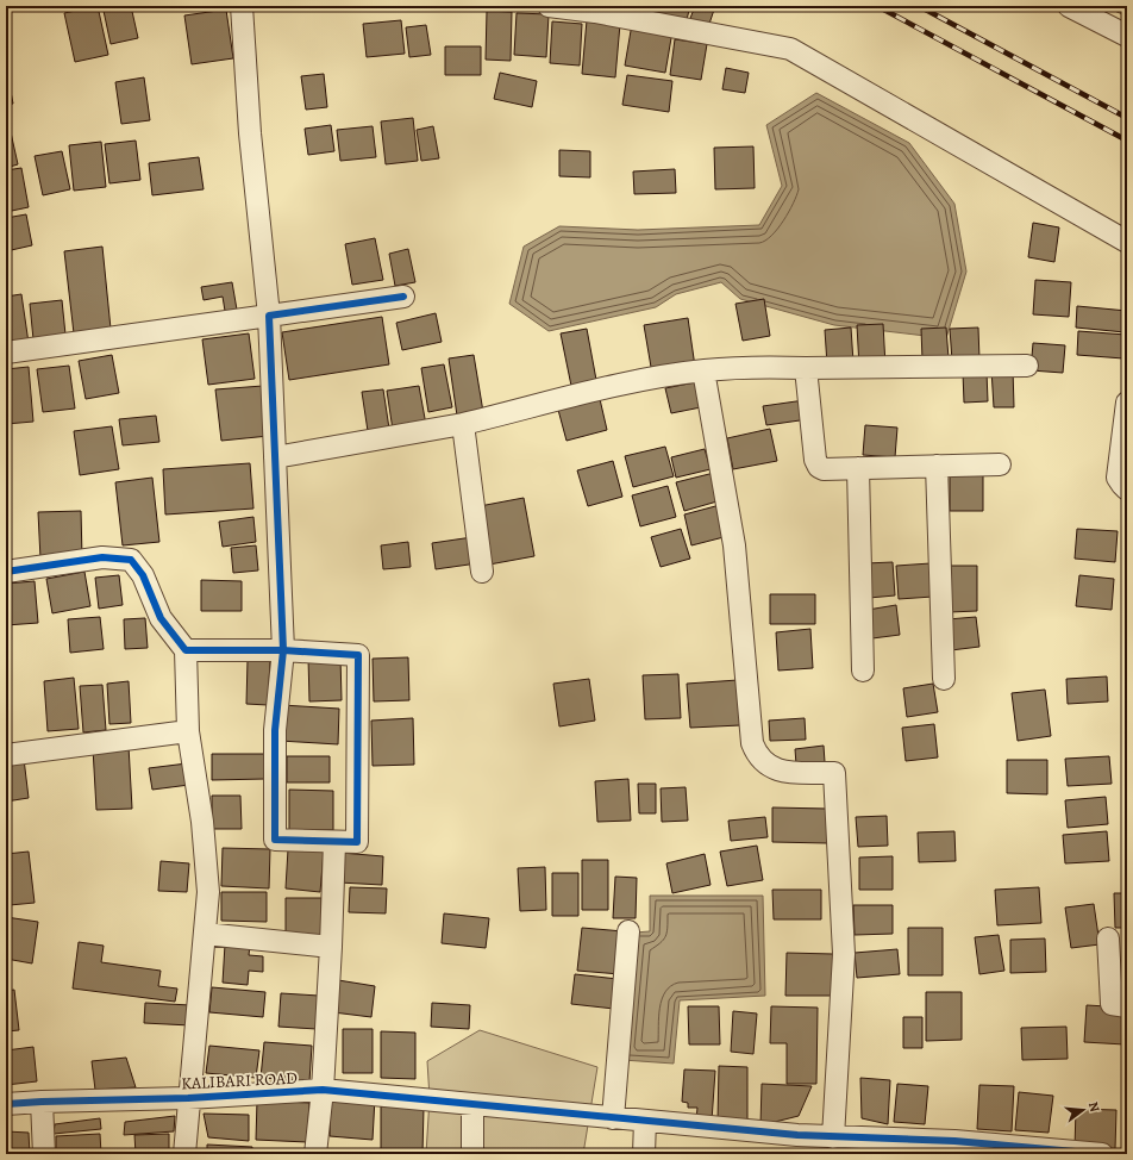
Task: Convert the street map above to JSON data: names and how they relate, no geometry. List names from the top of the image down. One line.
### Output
{"streets":{"street":["KALIBARI ROAD"]},"north":"right"}
